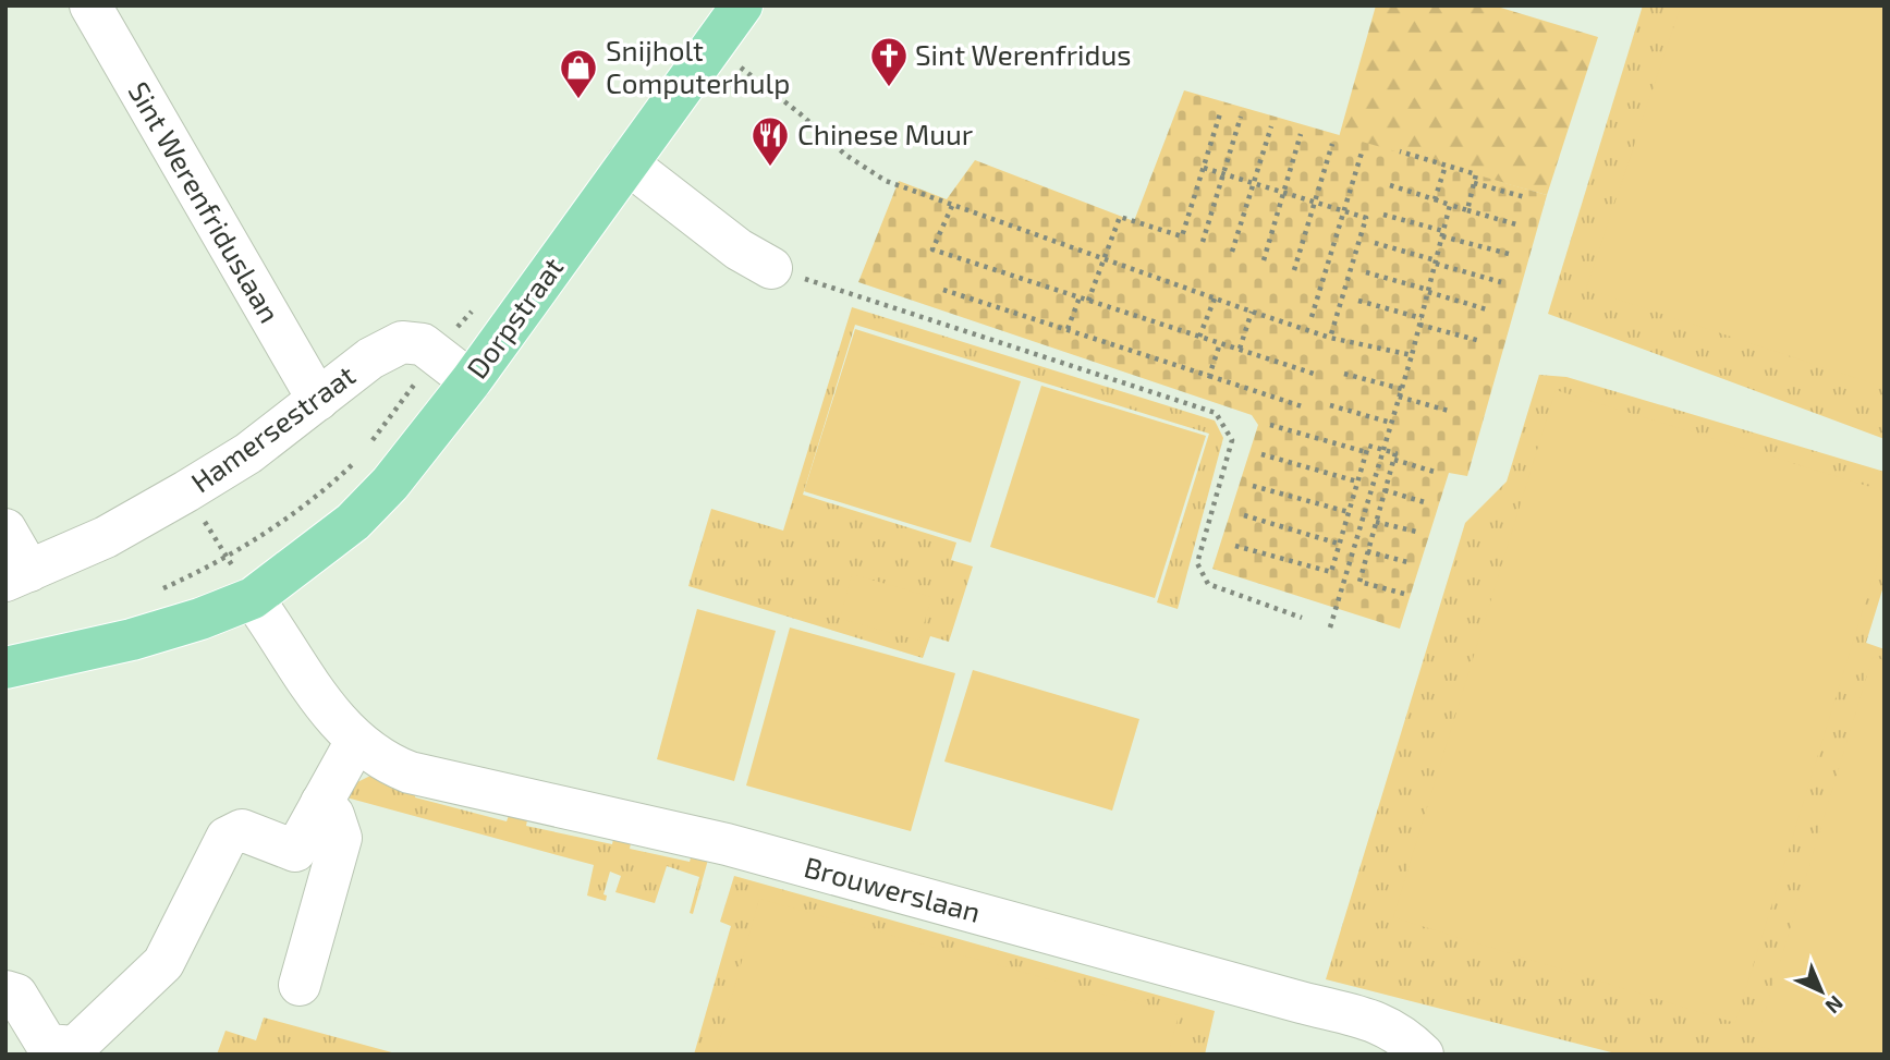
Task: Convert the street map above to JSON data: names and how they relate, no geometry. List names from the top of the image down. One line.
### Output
{"streets":{"main road":["Dorpstraat"],"street":["Sint Werenfriduslaan","Hamersestraat","Brouwerslaan"]},"crossings":[["Sint Werenfriduslaan","Hamersestraat"],["Dorpstraat","Hamersestraat"],["Dorpstraat","Brouwerslaan"]],"places":{"church":["Sint Werenfridus"],"shop":["Snijholt Computerhulp"],"restaurant":["Chinese Muur"]},"north":"bottom right"}
